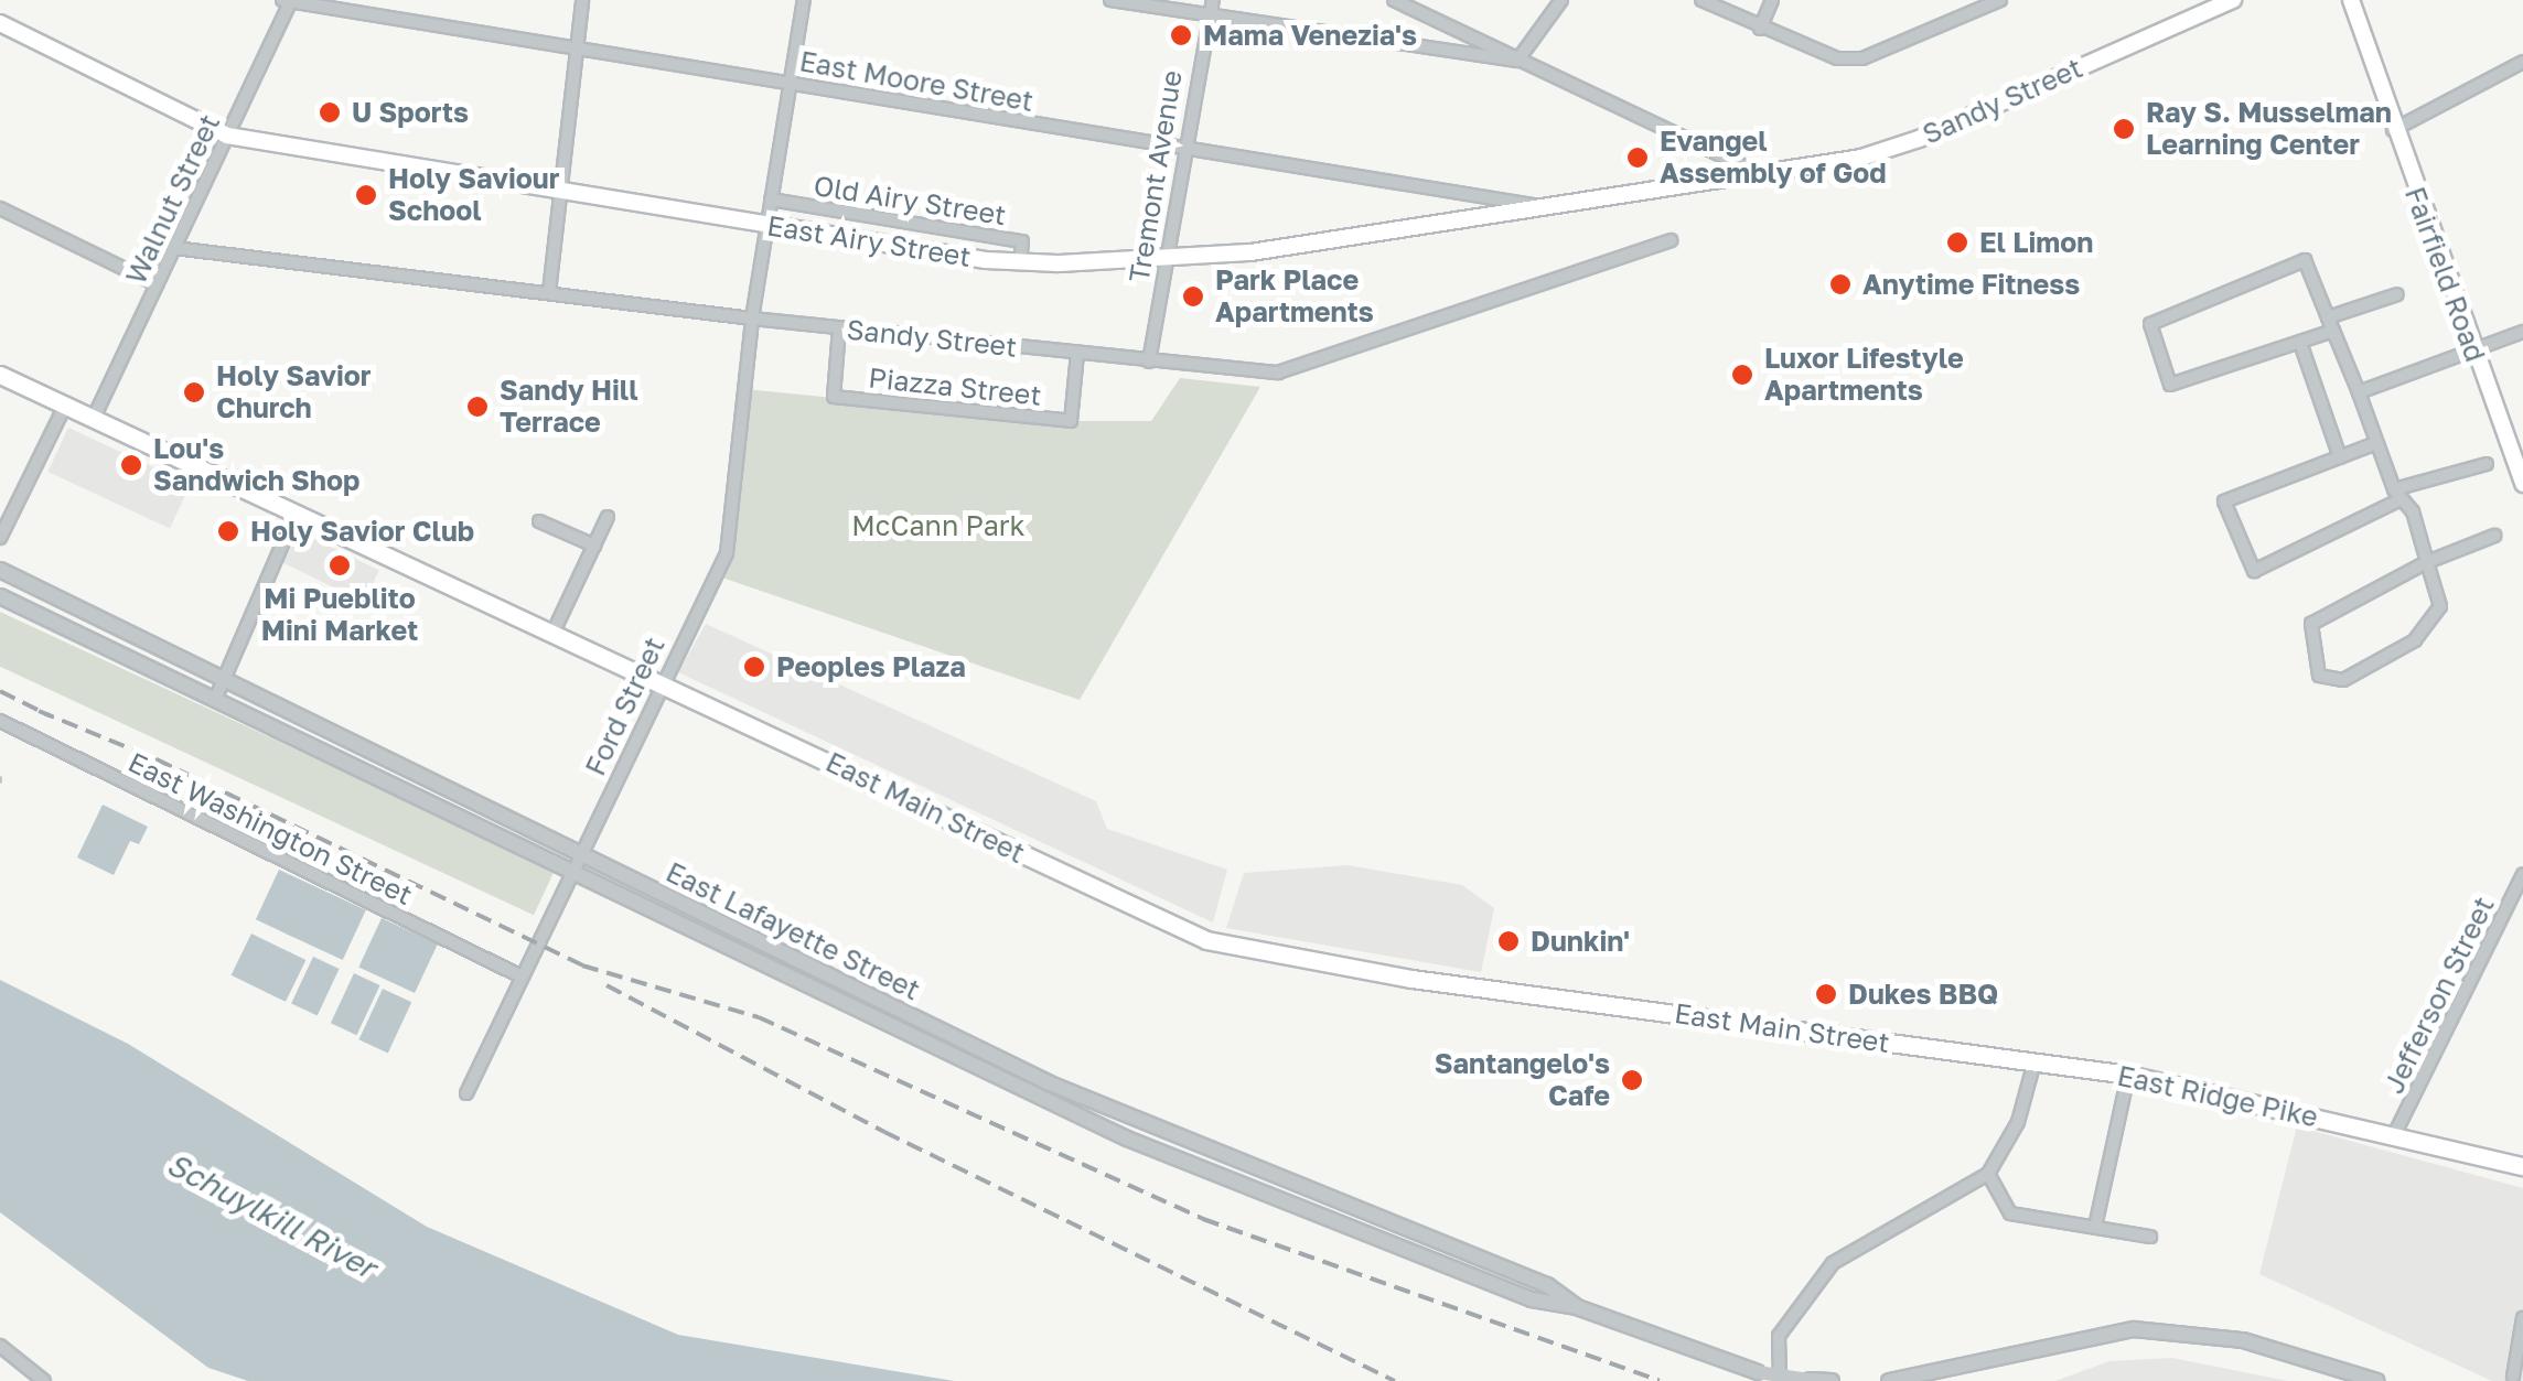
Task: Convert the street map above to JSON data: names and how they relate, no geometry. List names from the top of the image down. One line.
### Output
{"streets":{"main road":["Sandy Street","East Airy Street","Fairfield Road","East Main Street","East Ridge Pike"],"street":["East Moore Street","Tremont Avenue","Walnut Street","Old Airy Street","Piazza Street","Ford Street","East Washington Street","East Lafayette Street","Jefferson Street"]},"crossings":[["East Moore Street","Tremont Avenue"],["East Moore Street","Walnut Street"],["East Moore Street","East Airy Street"],["East Moore Street","Ford Street"],["Sandy Street","Tremont Avenue"],["Sandy Street","Walnut Street"],["Sandy Street","East Airy Street"],["Sandy Street","Piazza Street"],["Sandy Street","Ford Street"],["Tremont Avenue","East Airy Street"],["Walnut Street","East Airy Street"],["Walnut Street","East Main Street"],["Old Airy Street","East Airy Street"],["Old Airy Street","Ford Street"],["East Airy Street","Ford Street"],["Ford Street","East Main Street"],["Ford Street","East Washington Street"],["Ford Street","East Lafayette Street"],["East Main Street","East Ridge Pike"],["Jefferson Street","East Ridge Pike"]],"water":["Schuylkill River"],"parks":["McCann Park"],"places":["Mama Venezia's","U Sports","Ray S. Musselman Learning Center","Evangel Assembly of God","Holy Saviour School","El Limon","Anytime Fitness","Park Place Apartments","Luxor Lifestyle Apartments","Holy Savior Church","Sandy Hill Terrace","Lou's Sandwich Shop","Holy Savior Club","Mi Pueblito Mini Market","Peoples Plaza","Dunkin'","Dukes BBQ","Santangelo's Cafe"]}
